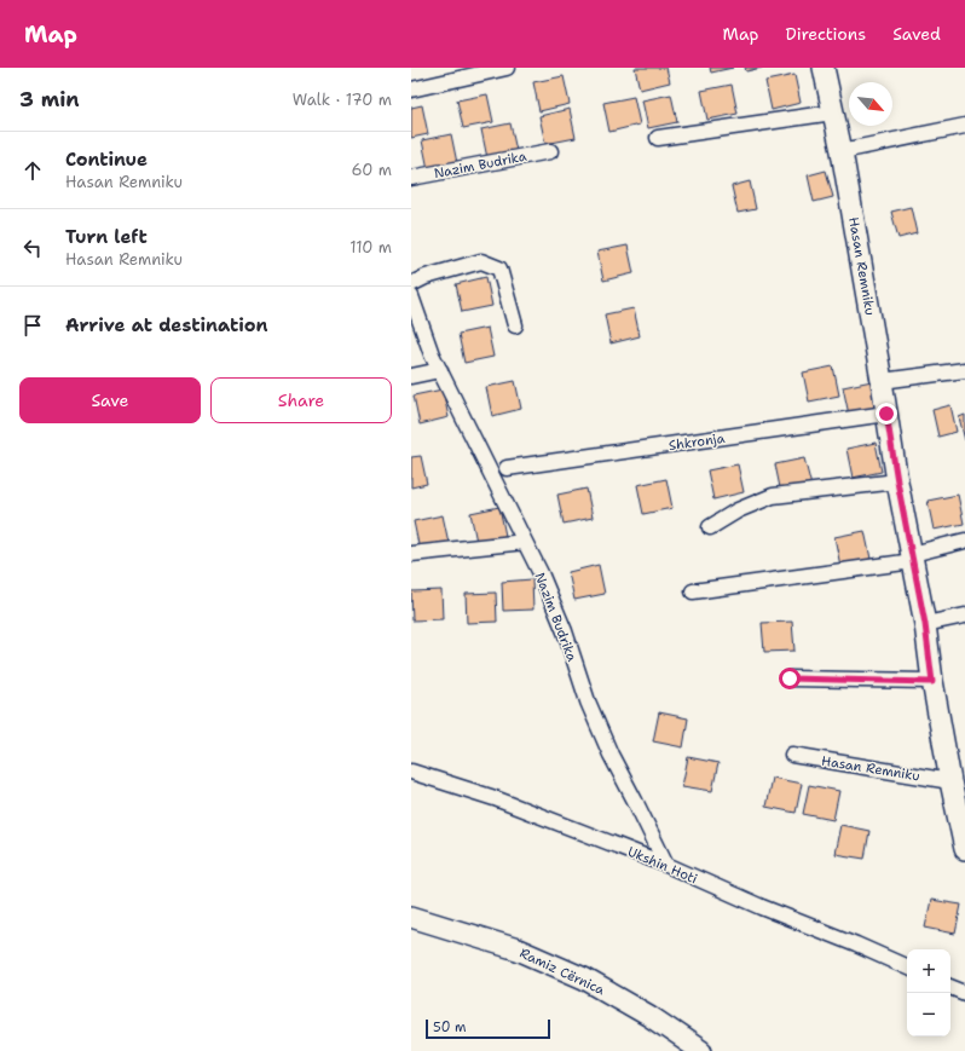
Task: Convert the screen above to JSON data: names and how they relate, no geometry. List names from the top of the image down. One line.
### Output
{"streets":{"street":["Nazim Budrika","Hasan Remniku","Shkronja","Ukshin Hoti","Ramiz Cërnica"]},"crossings":[["Nazim Budrika","Ukshin Hoti"],["Hasan Remniku","Shkronja"]],"scale_bar":"50 m","north":"bottom right","page":{"header":"Map","nav":["Map","Directions","Saved"],"heading":["3 min","Walk · 170 m"],"list":[["Continue","Hasan Remniku","60 m"],["Turn left","Hasan Remniku","110 m"],"Arrive at destination"],"buttons":["Save","Share"],"map_buttons":["+","−"],"scale":"50 m"}}
